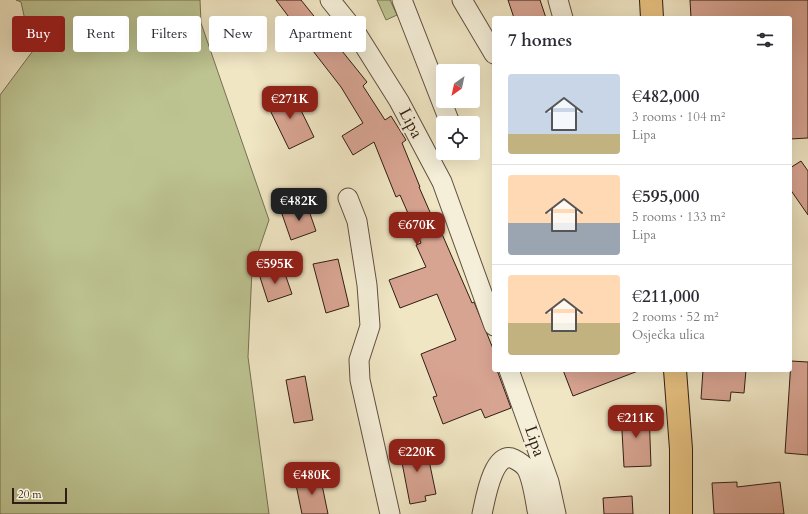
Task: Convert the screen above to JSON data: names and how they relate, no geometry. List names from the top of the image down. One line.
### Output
{"streets":{"street":["Lipa"]},"scale_bar":"20 m","north":"bottom left","page":{"chip":["Buy","Rent","Filters","New","Apartment"],"heading":"7 homes","list":[{"name":"€482,000","note":"3 rooms · 104 m² · Lipa"},{"name":"€595,000","note":"5 rooms · 133 m² · Lipa"},{"name":"€211,000","note":"2 rooms · 52 m² · Osječka ulica"}],"price":["€271K","€482K","€670K","€595K","€211K","€220K","€480K"],"scale":"20 m"}}
